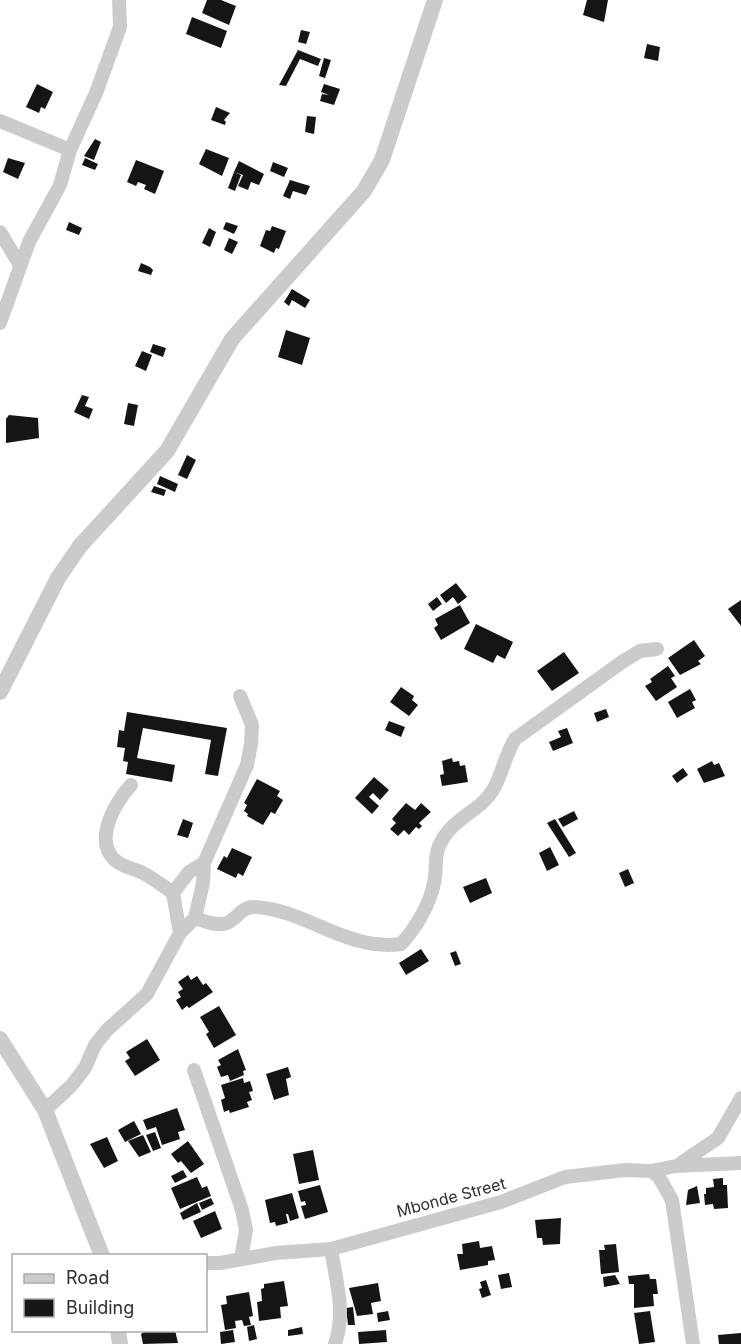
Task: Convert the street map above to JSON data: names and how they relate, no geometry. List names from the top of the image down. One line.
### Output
{"streets":{"street":["Mbonde Street"]},"legend":["Road","Building"]}
